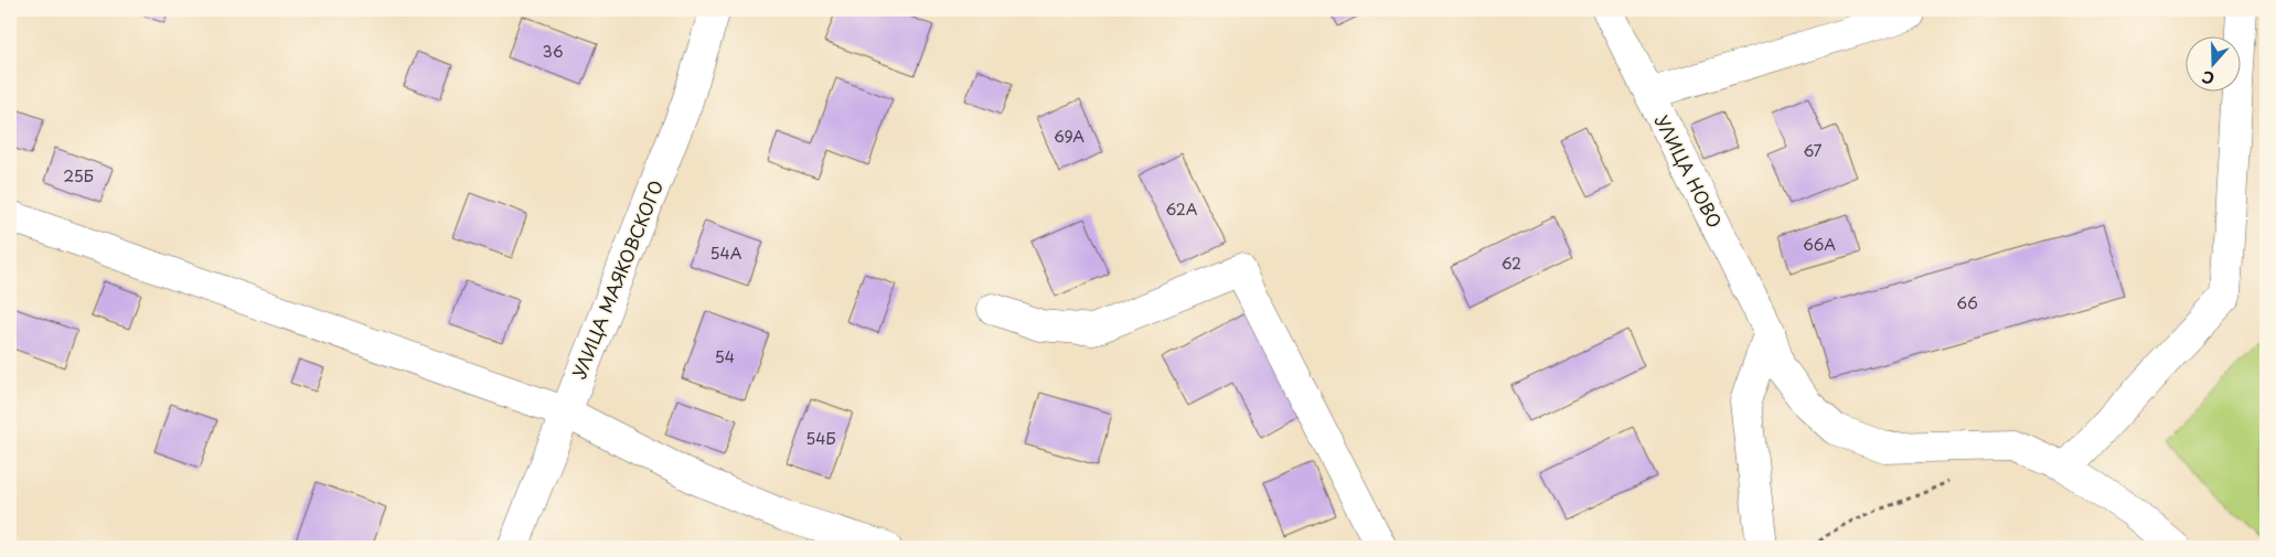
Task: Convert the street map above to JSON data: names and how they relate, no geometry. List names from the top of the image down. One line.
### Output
{"streets":{"street":["УЛИЦА НОВО","УЛИЦА МАЯКОВСКОГО"]},"house_numbers":["36","69А","67","25Б","62А","66А","54А","62","66","54","54Б"],"north":"bottom"}
